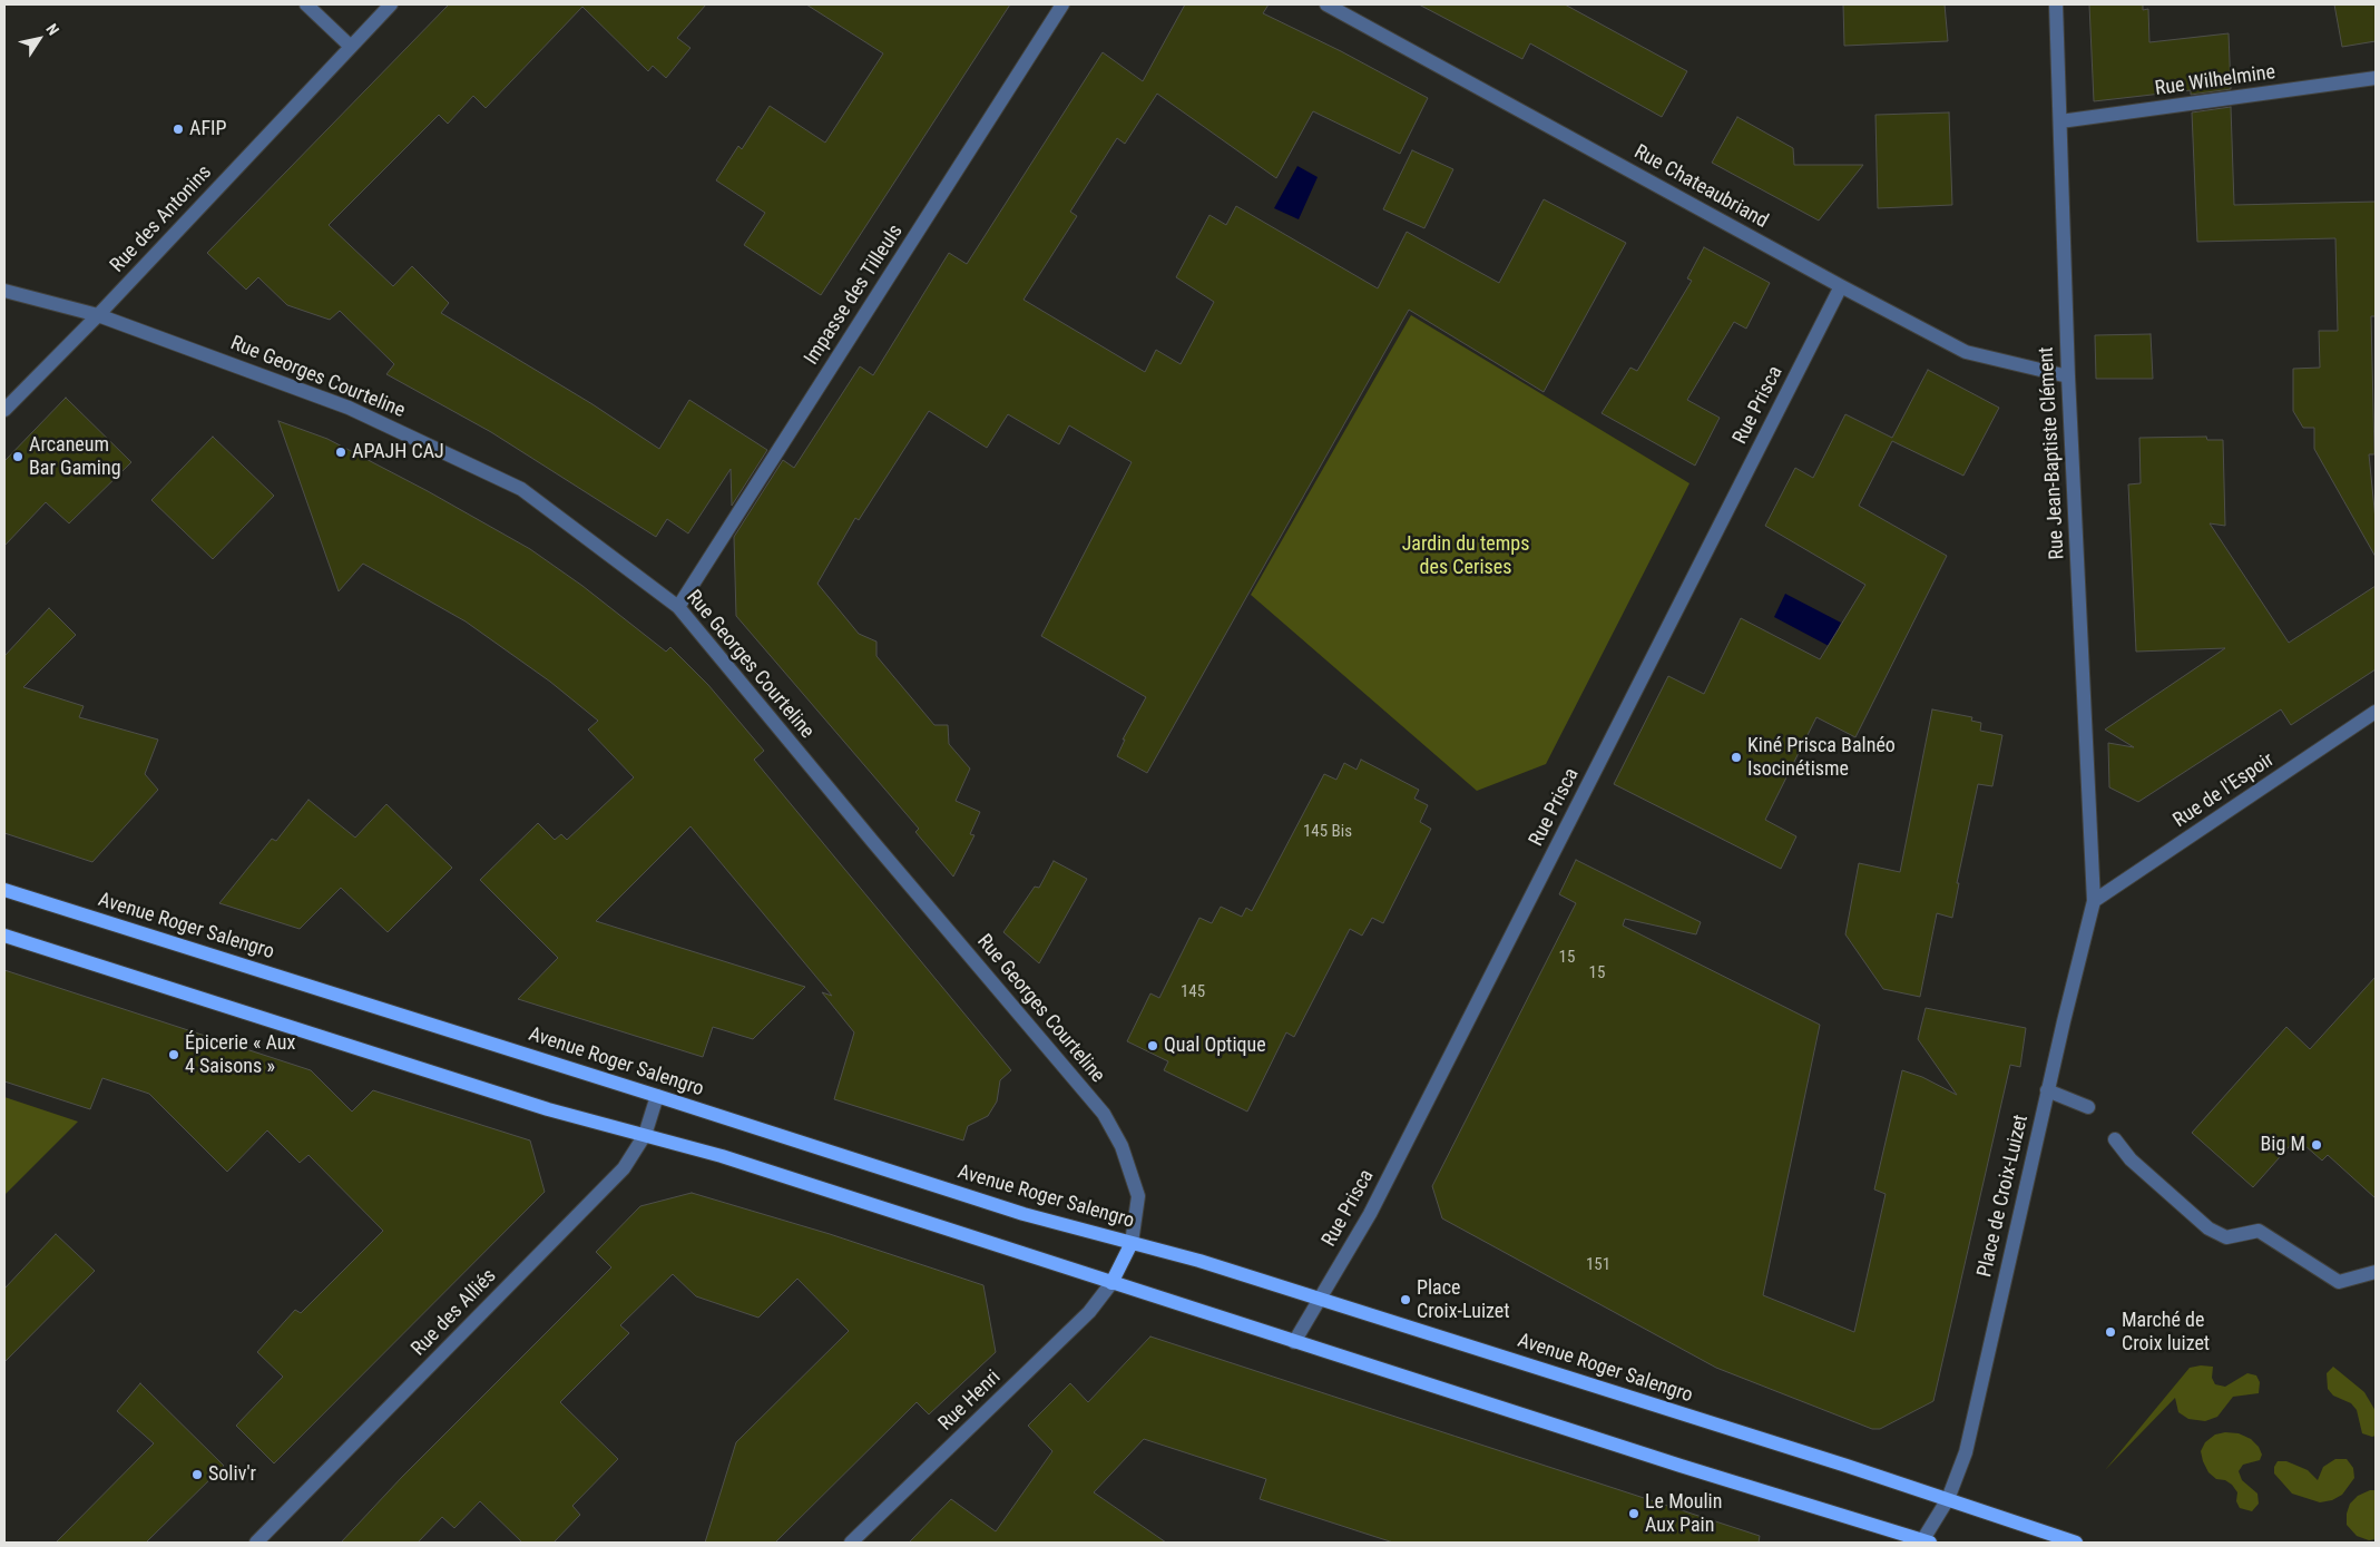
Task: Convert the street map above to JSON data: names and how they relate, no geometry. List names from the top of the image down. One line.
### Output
{"streets":{"main road":["Avenue Roger Salengro"],"street":["Rue Wilhelmine","Rue Chateaubriand","Rue des Antonins","Impasse des Tilleuls","Rue Georges Courteline","Rue Prisca","Rue Jean-Baptiste Clément","Rue de l'Espoir","Place de Croix-Luizet","Rue des Alliés","Rue Henri"]},"crossings":[["Rue Wilhelmine","Rue Jean-Baptiste Clément"],["Rue Chateaubriand","Rue Prisca"],["Rue Chateaubriand","Rue Jean-Baptiste Clément"],["Rue des Antonins","Rue Georges Courteline"],["Impasse des Tilleuls","Rue Georges Courteline"],["Rue Georges Courteline","Avenue Roger Salengro"],["Rue Prisca","Avenue Roger Salengro"],["Rue Jean-Baptiste Clément","Rue de l'Espoir"],["Rue Jean-Baptiste Clément","Place de Croix-Luizet"],["Rue de l'Espoir","Place de Croix-Luizet"],["Avenue Roger Salengro","Place de Croix-Luizet"],["Avenue Roger Salengro","Rue des Alliés"]],"parks":["Jardin du temps des Cerises"],"places":["AFIP","APAJH CAJ","Arcaneum Bar Gaming","Kiné Prisca Balnéo Isocinétisme","Qual Optique","Épicerie « Aux 4 Saisons »","Big M","Place Croix-Luizet","Marché de Croix luizet","Soliv'r","Le Moulin Aux Pain"],"house_numbers":["145 Bis","15","15","145","151"],"north":"top right"}
